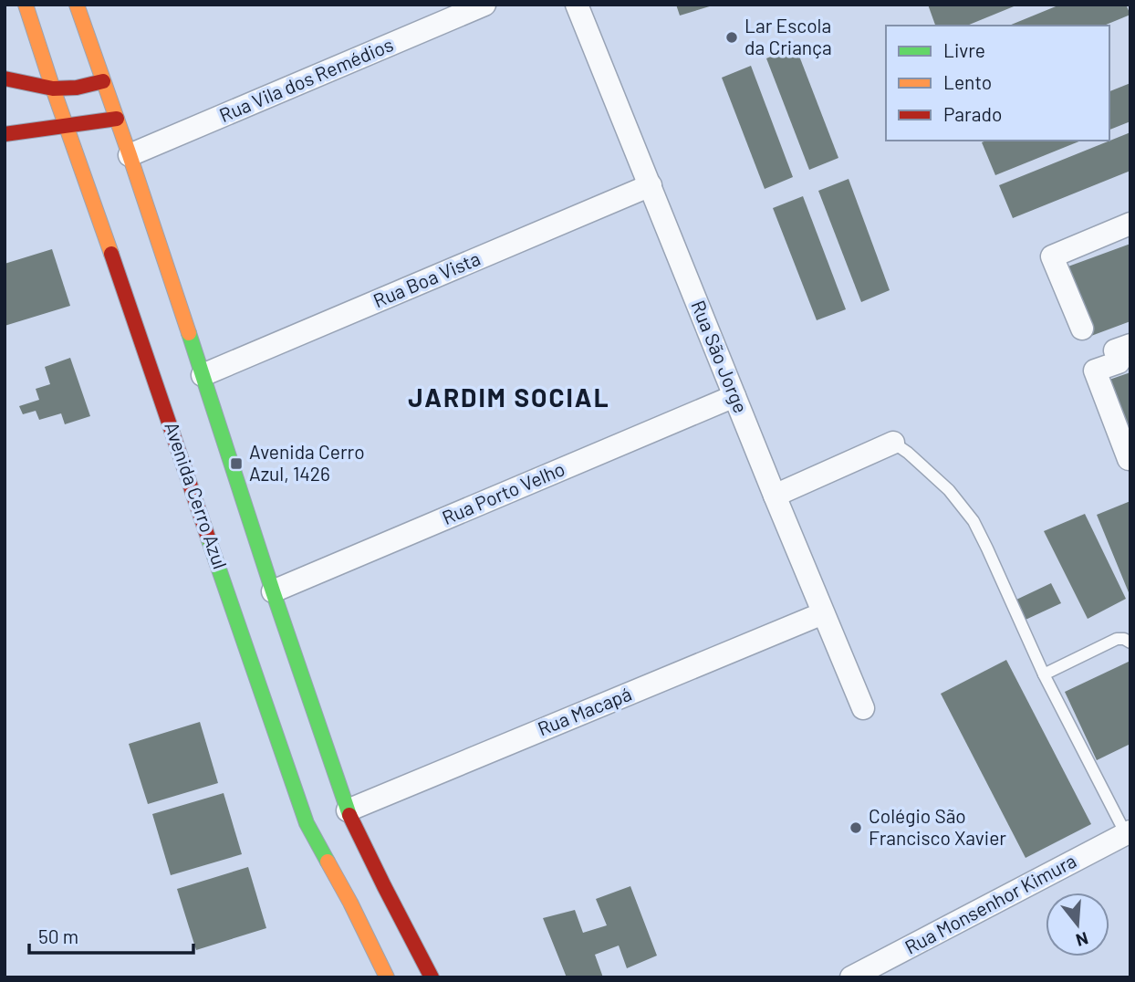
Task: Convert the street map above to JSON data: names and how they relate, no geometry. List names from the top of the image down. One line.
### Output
{"streets":{"main road":["Avenida Cerro Azul"],"street":["Rua Vila dos Remédios","Rua Boa Vista","Rua São Jorge","Rua Porto Velho","Rua Macapá","Rua Monsenhor Kimura"]},"crossings":[["Rua Vila dos Remédios","Avenida Cerro Azul"],["Rua Boa Vista","Rua São Jorge"],["Rua Boa Vista","Avenida Cerro Azul"],["Rua São Jorge","Rua Porto Velho"],["Rua São Jorge","Rua Macapá"],["Rua Porto Velho","Avenida Cerro Azul"],["Avenida Cerro Azul","Rua Macapá"]],"districts":["JARDIM SOCIAL"],"places":{"other":["Lar Escola da Criança","Colégio São Francisco Xavier"],"transit":["Avenida Cerro Azul, 1426"]},"legend":["Livre","Lento","Parado"],"scale_bar":"50 m","north":"bottom"}
